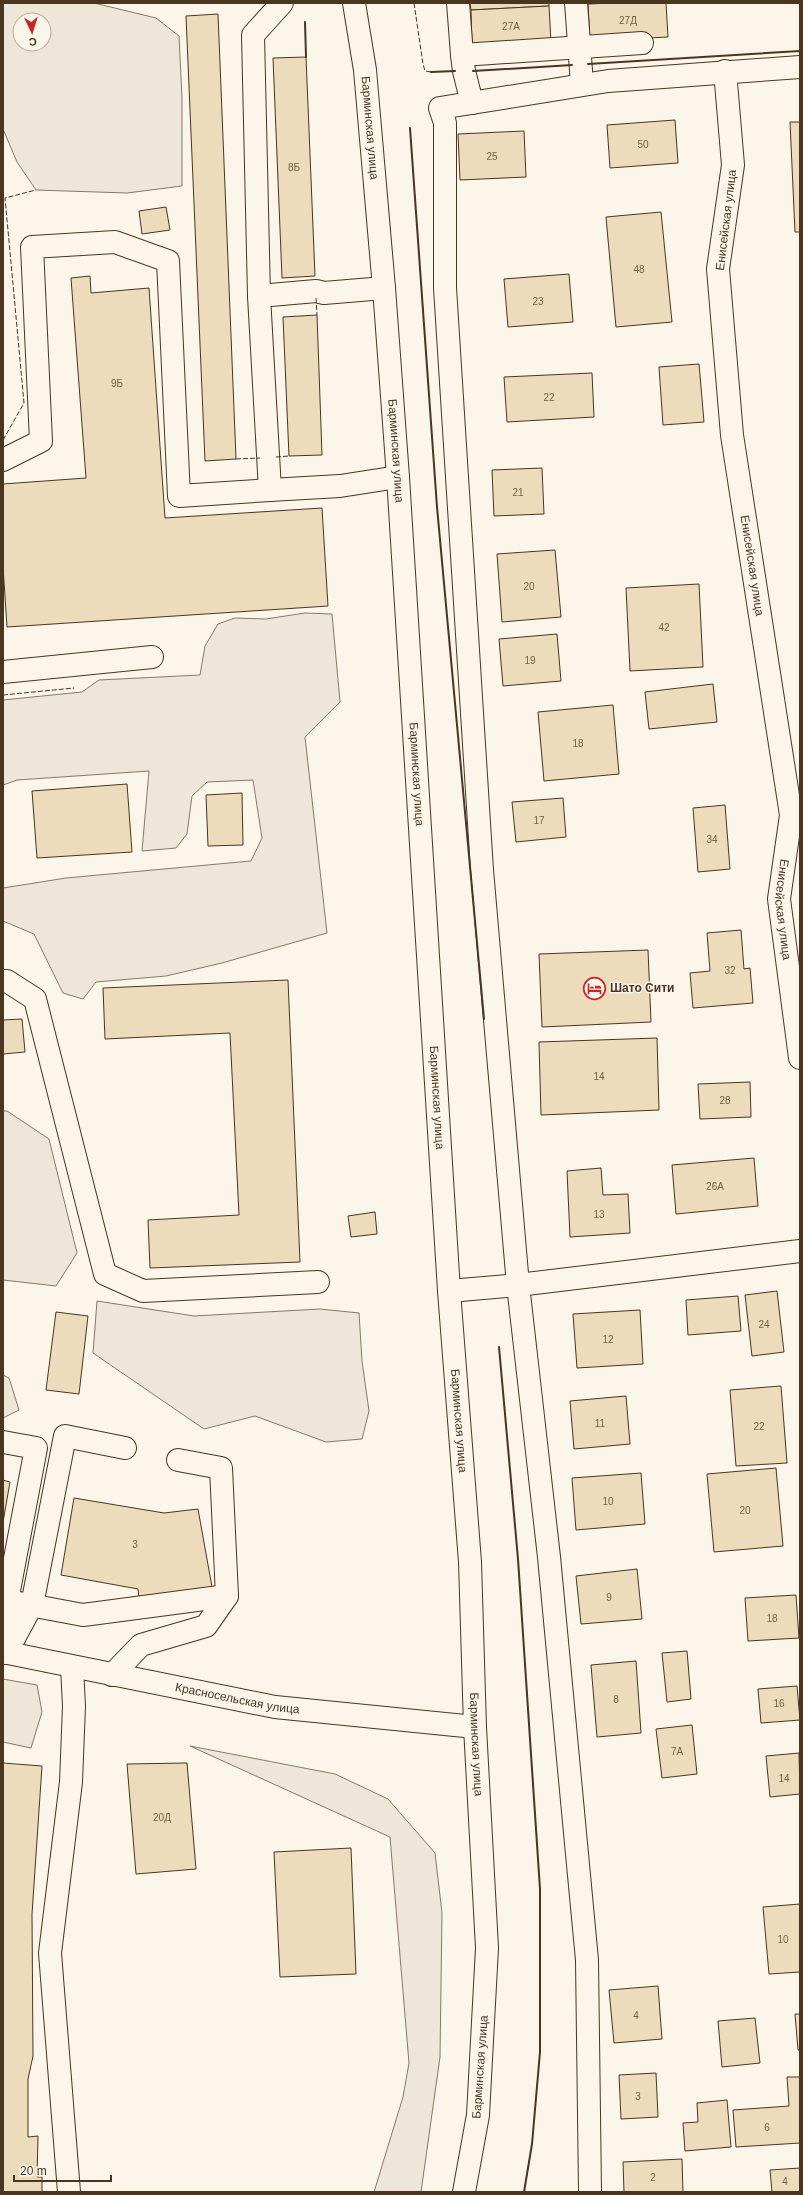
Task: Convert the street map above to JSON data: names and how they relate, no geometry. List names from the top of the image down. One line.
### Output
{"streets":{"main road":["Барминская улица","Енисейская улица","Красносельская улица"]},"crossings":[["Барминская улица","Красносельская улица"]],"places":{"hotel":["Шато Сити"]},"house_numbers":["27Д","27А","50","25","8Б","48","23","9Б","22","21","20","42","19","18","17","34","32","14","28","26А","13","24","12","11","22","10","20","3","9","18","8","16","7А","14","20Д","10","4","3","6","2","4"],"scale_bar":"20 m","north":"bottom"}
